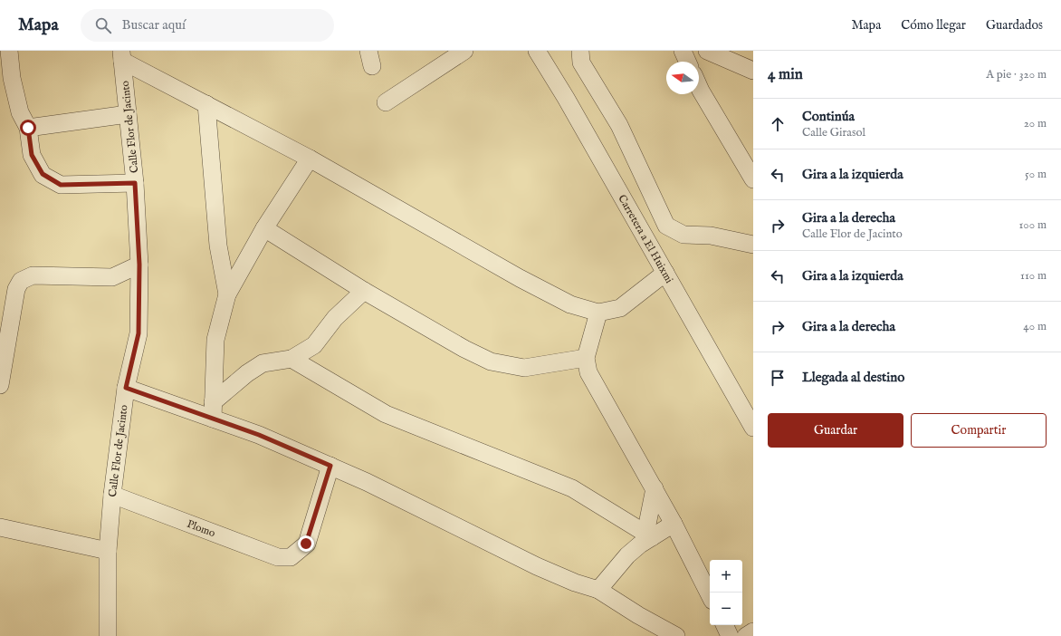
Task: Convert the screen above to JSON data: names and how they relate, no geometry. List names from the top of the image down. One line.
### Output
{"streets":{"street":["Calle Flor de Jacinto","Carretera a El Huixmi","Plomo"]},"crossings":[["Calle Flor de Jacinto","Plomo"]],"north":"left","page":{"header":"Mapa","search":"Buscar aquí","nav":["Mapa","Cómo llegar","Guardados"],"heading":["4 min","A pie · 320 m"],"list":[["Continúa","Calle Girasol","20 m"],["Gira a la izquierda","50 m"],["Gira a la derecha","Calle Flor de Jacinto","100 m"],["Gira a la izquierda","110 m"],["Gira a la derecha","40 m"],"Llegada al destino"],"buttons":["Guardar","Compartir"],"map_buttons":["+","−"]}}
